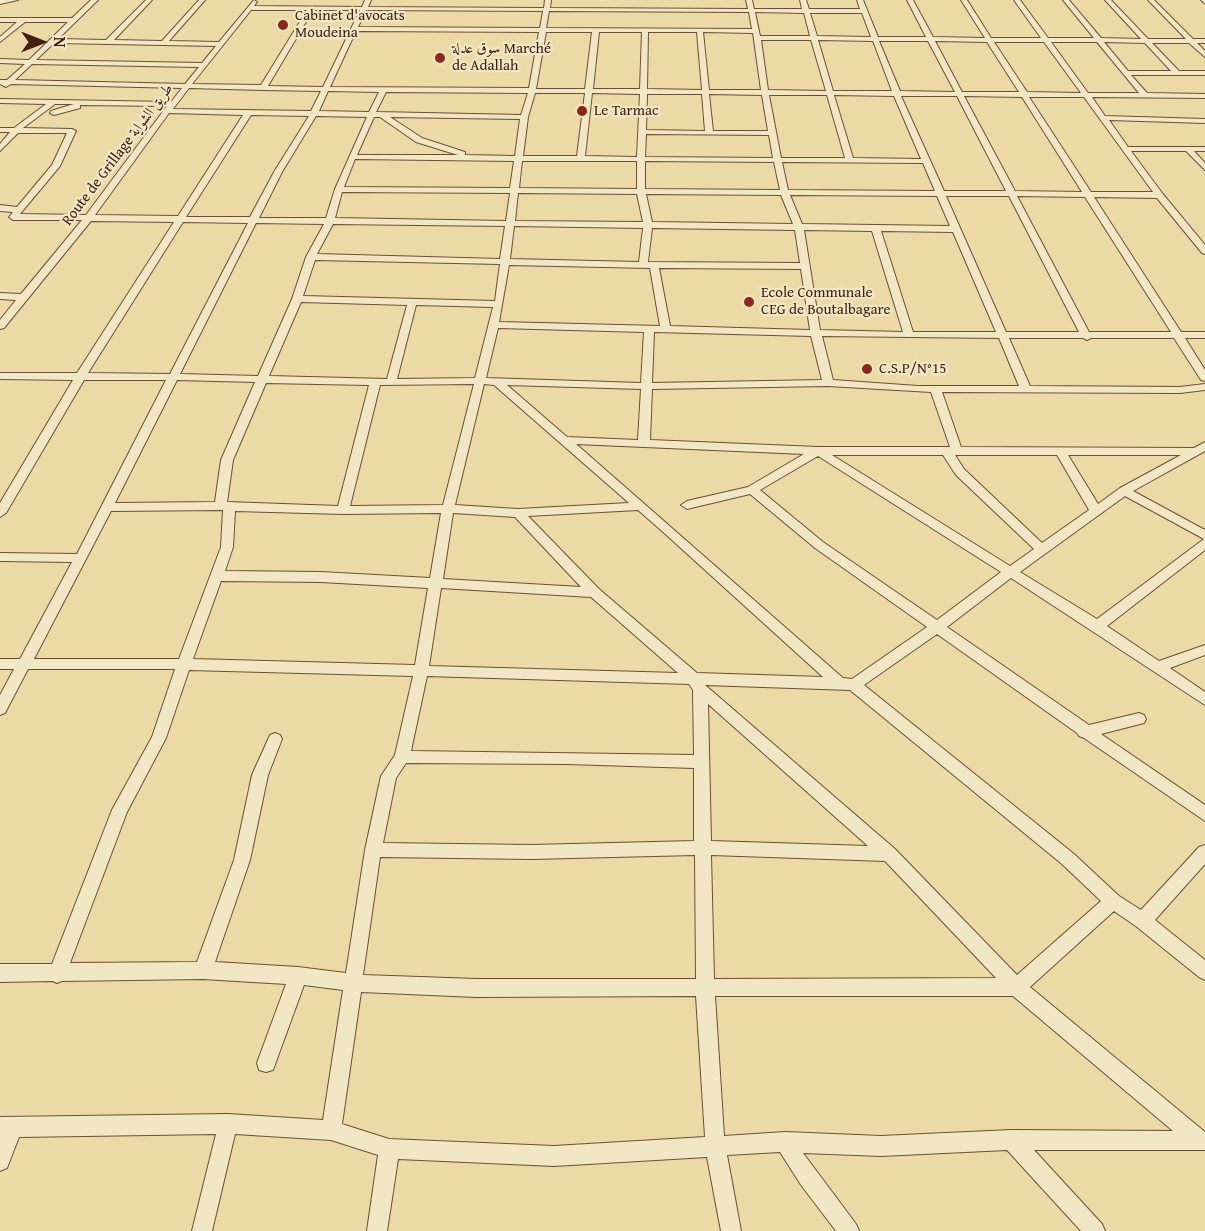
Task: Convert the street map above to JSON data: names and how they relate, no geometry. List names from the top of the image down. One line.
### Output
{"streets":{"street":["Route de Grillage طريق الشواية"]},"places":["Cabinet d'avocats Moudeina","سوق عدلة Marché de Adallah","Le Tarmac","Ecole Communale CEG de Boutalbagare","C.S.P/N°15"],"north":"right"}
